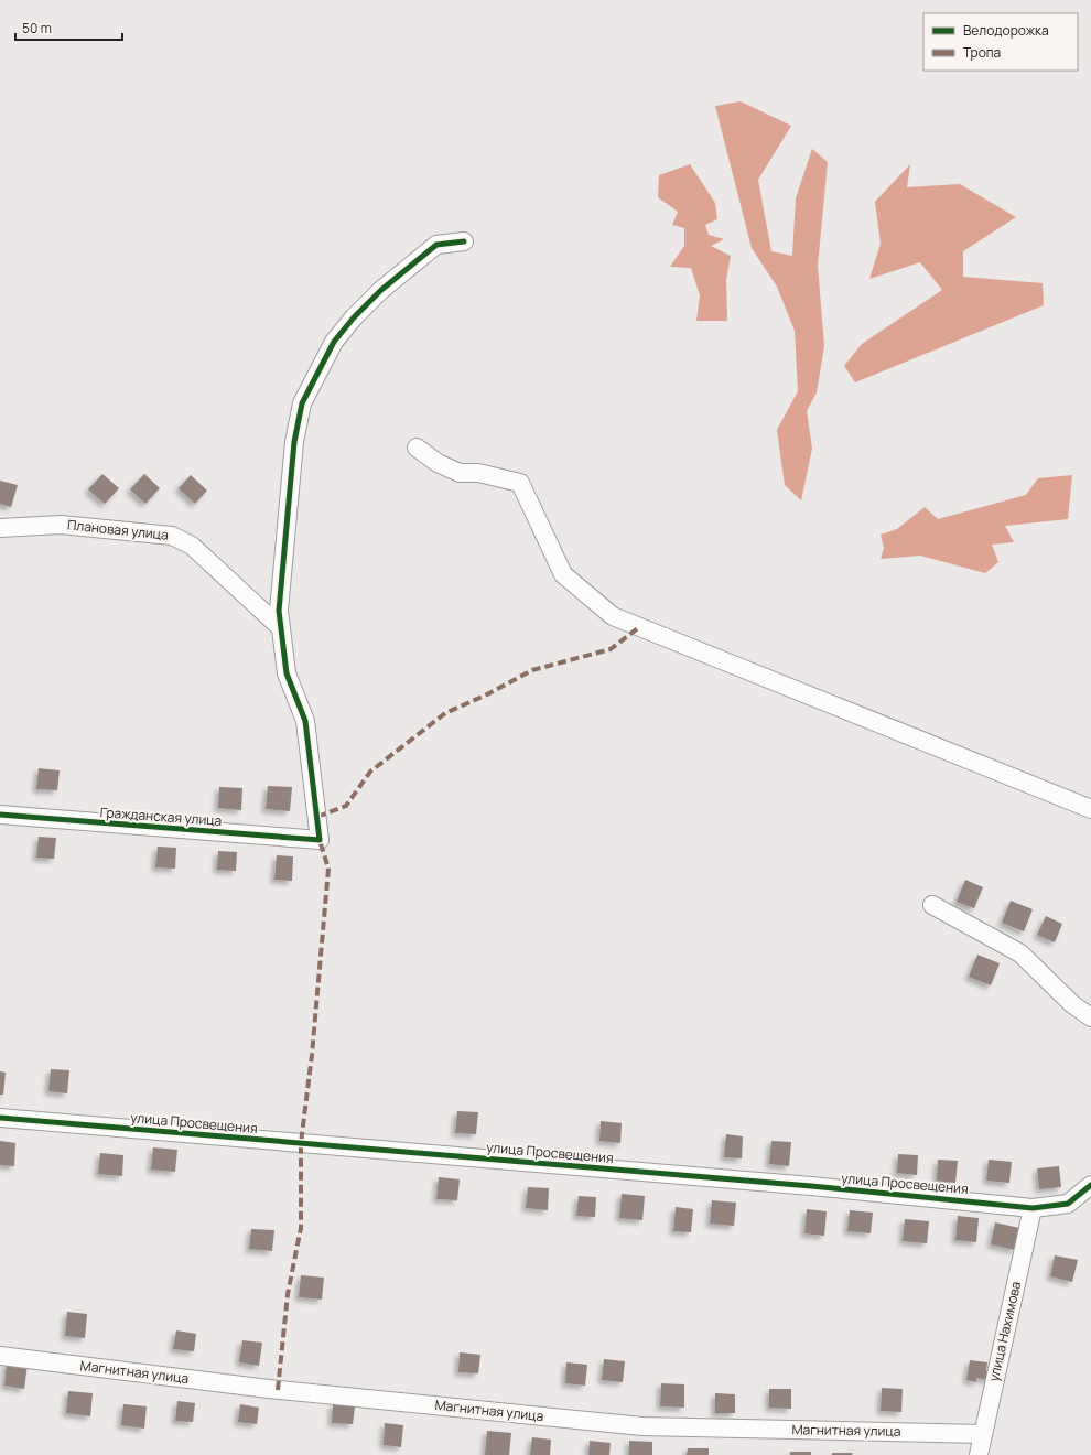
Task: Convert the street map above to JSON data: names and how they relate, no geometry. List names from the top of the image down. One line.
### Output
{"streets":{"street":["Плановая улица","Гражданская улица","улица Просвещения","улица Нахимова","Магнитная улица"]},"crossings":[["Плановая улица","Гражданская улица"],["улица Просвещения","улица Нахимова"],["улица Нахимова","Магнитная улица"]],"legend":["Велодорожка","Тропа"],"scale_bar":"50 m"}
